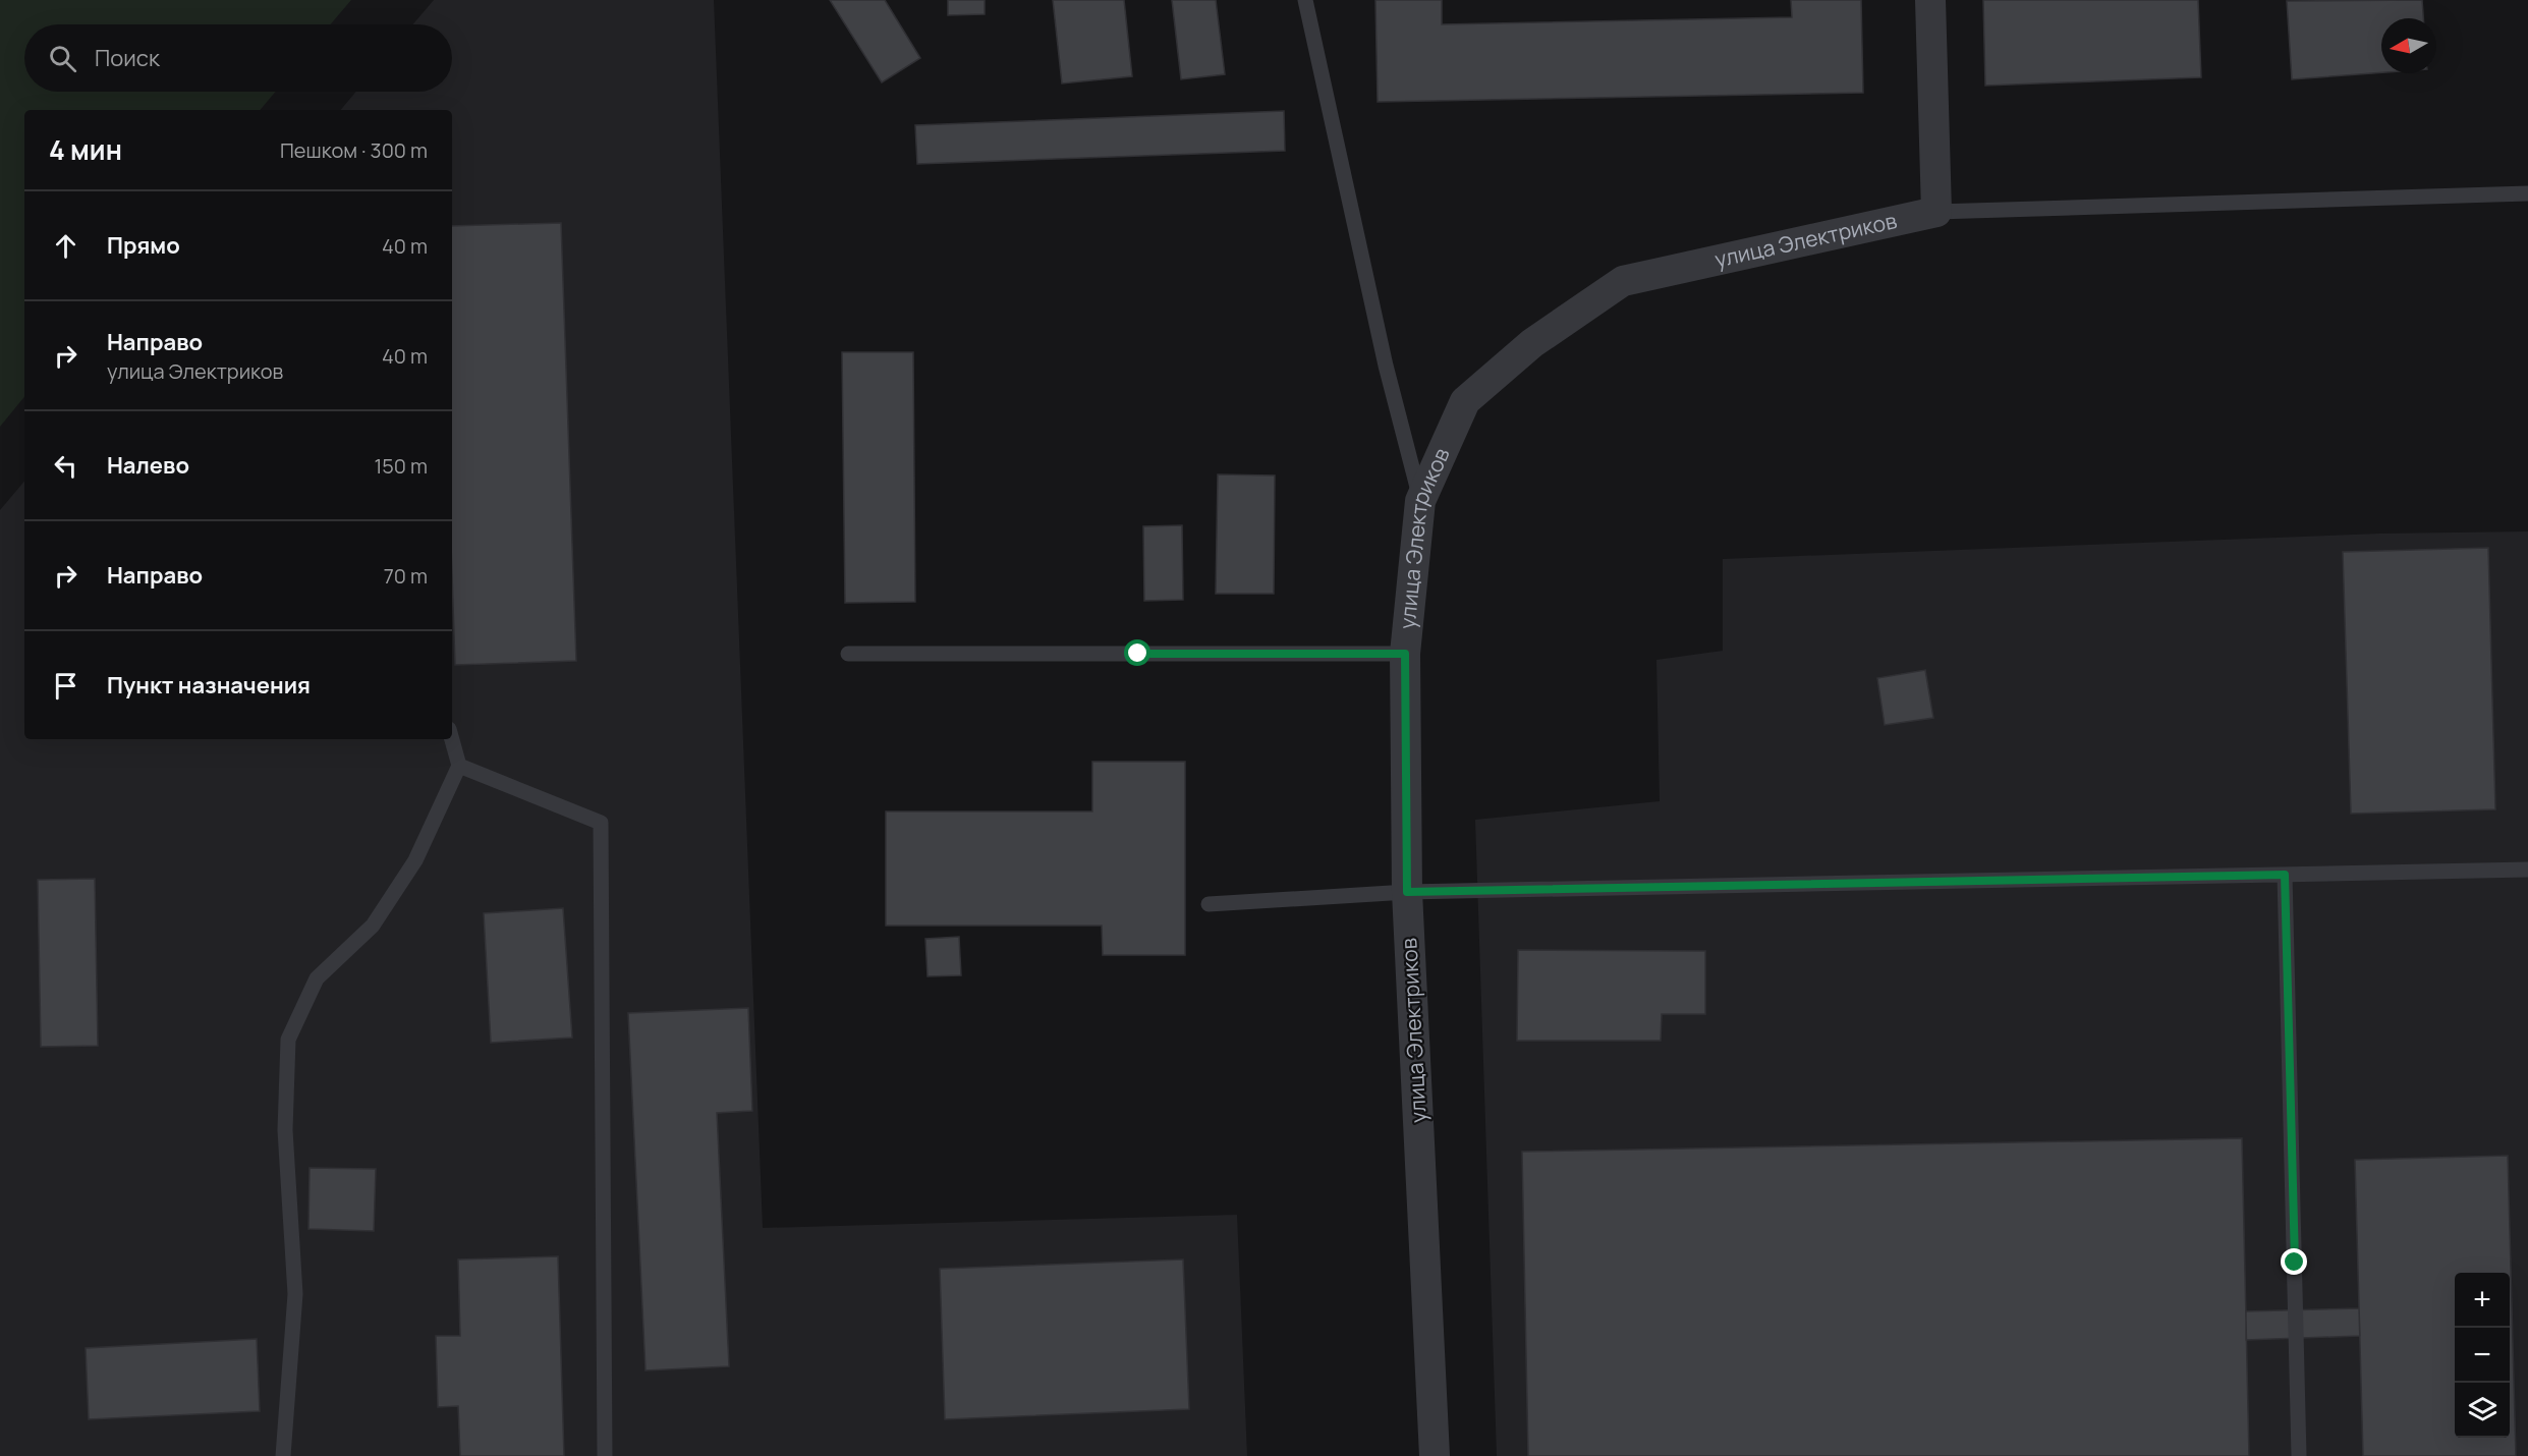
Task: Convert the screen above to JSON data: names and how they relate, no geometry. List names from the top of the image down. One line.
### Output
{"streets":{"street":["улица Электриков"]},"north":"left","page":{"search":"Поиск","heading":["4 мин","Пешком · 300 m"],"list":[["Прямо","40 m"],["Направо","улица Электриков","40 m"],["Налево","150 m"],["Направо","70 m"],"Пункт назначения"],"map_buttons":["+","−"]}}
